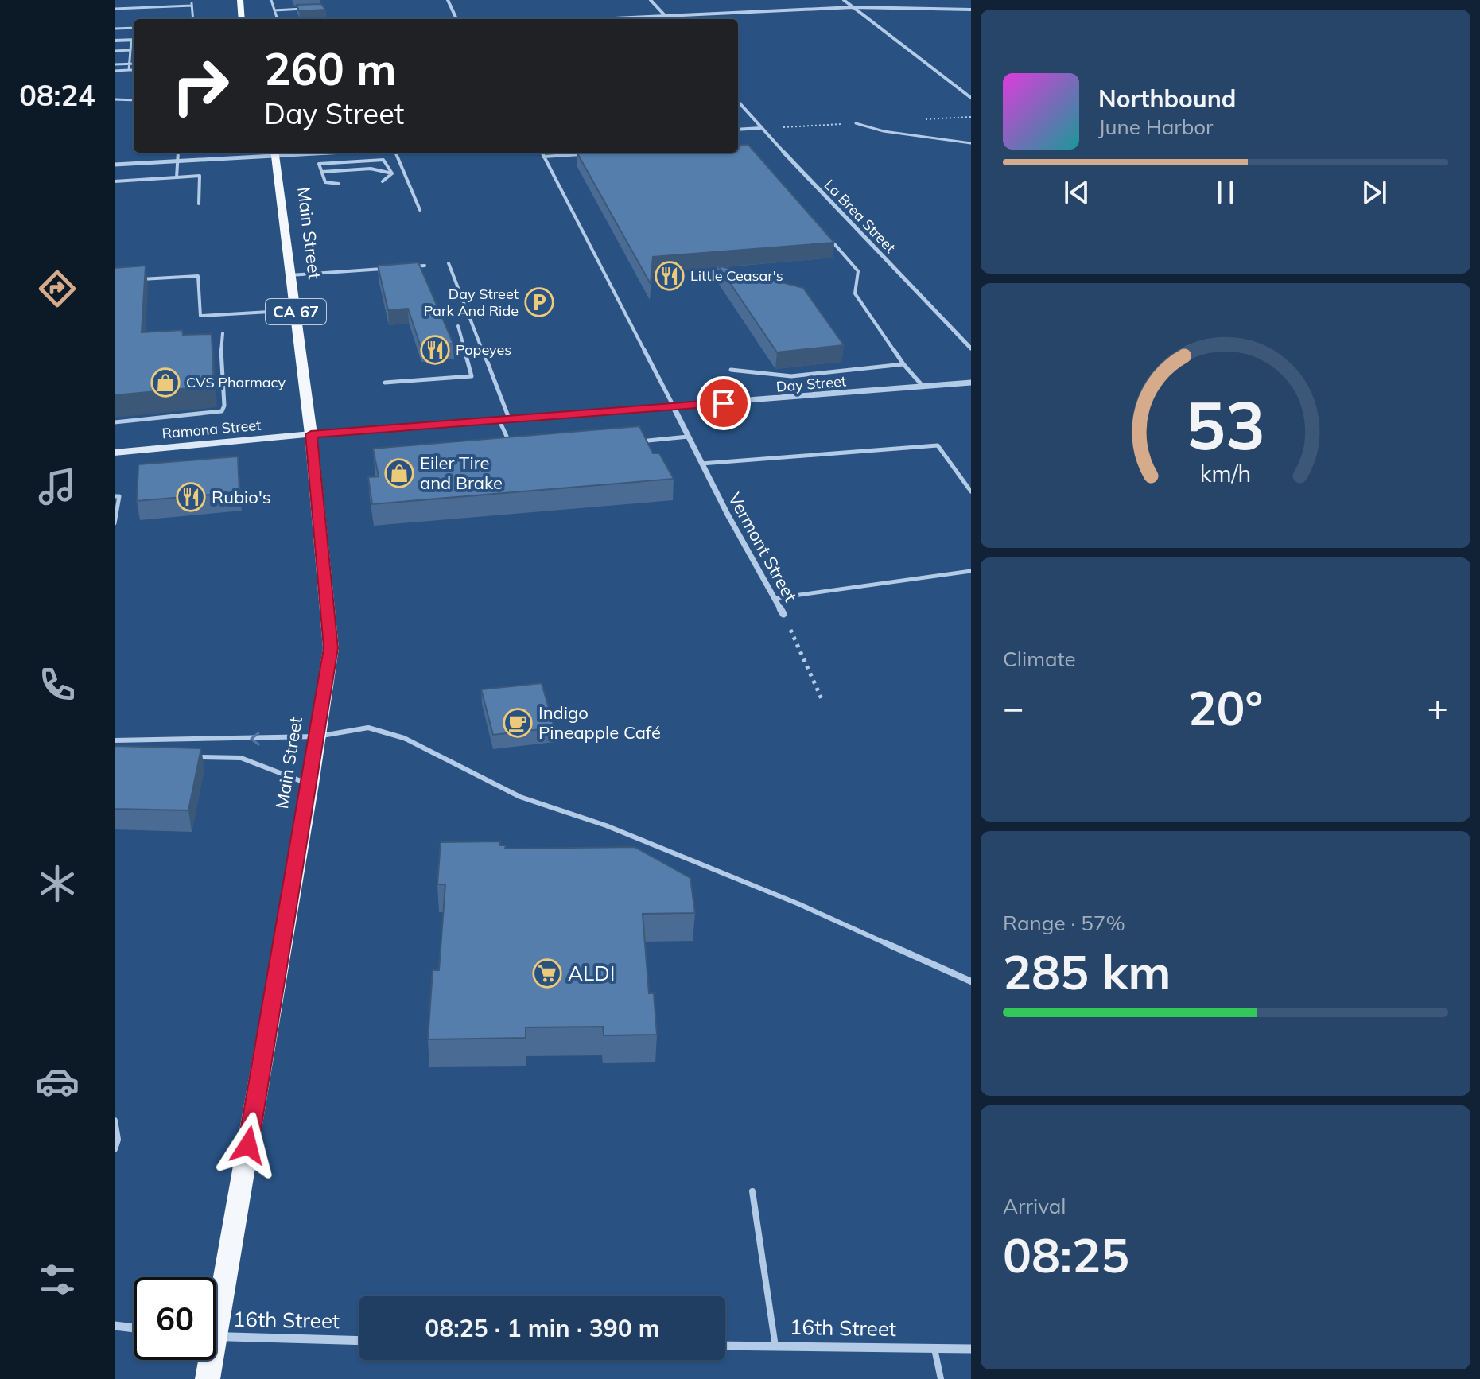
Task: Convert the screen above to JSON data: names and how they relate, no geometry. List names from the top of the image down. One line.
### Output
{"streets":{"main road":["Main Street","CA 67","Ramona Street"],"street":["La Brea Street","Day Street","Vermont Street","16th Street"]},"crossings":[["Main Street","Day Street"],["Main Street","Ramona Street"],["Day Street","Ramona Street"],["Day Street","Vermont Street"]],"places":{"restaurant":["Little Ceasar's","Popeyes","Rubio's"],"parking":["Day Street Park And Ride"],"shop":["CVS Pharmacy","Eiler Tire and Brake"],"cafe":["Indigo Pineapple Café"],"supermarket":["ALDI"]},"page":{"tabs":"08:24","turn":["260 m","Day Street"],"song":["Northbound","June Harbor"],"tile":["Climate",["Range · 57%","285 km"],["Arrival","08:25"]],"heat":["−","20°","+"],"limit":"60","trip":"08:25 · 1 min · 390 m","gauge":["53","km/h"]}}
